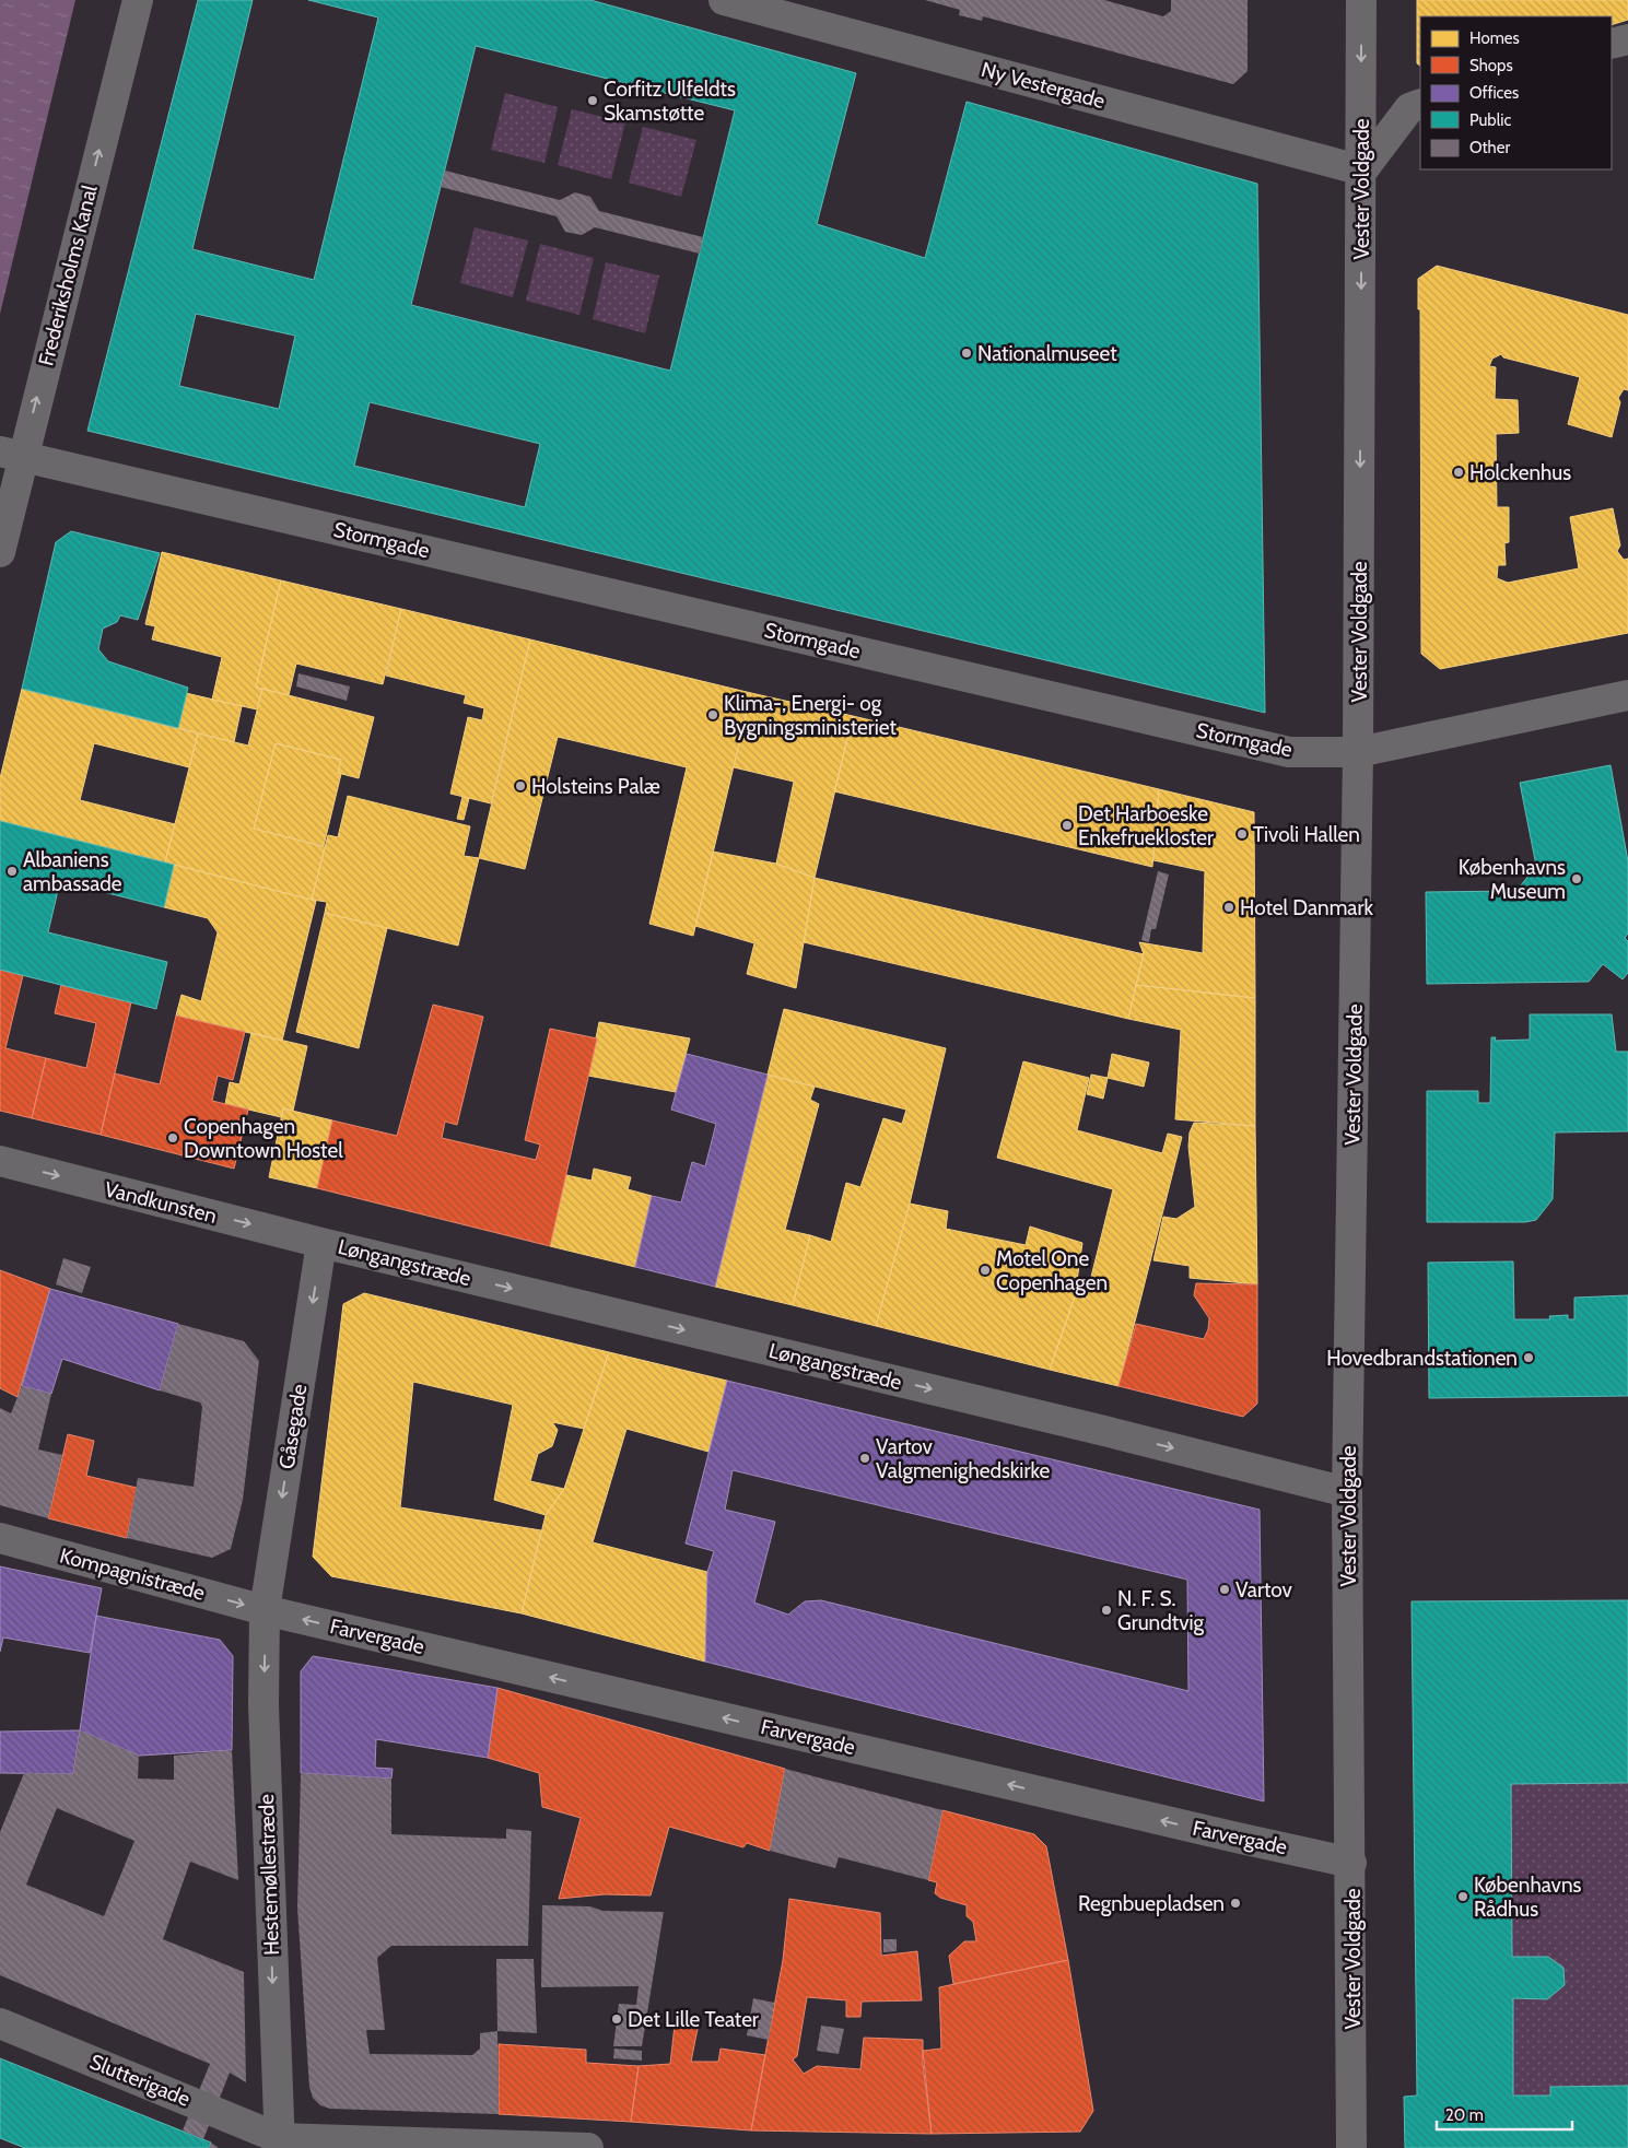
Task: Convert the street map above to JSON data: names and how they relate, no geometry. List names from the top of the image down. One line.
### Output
{"streets":{"street":["Ny Vestergade","Vester Voldgade","Frederiksholms Kanal","Stormgade","Vandkunsten","Løngangstræde","Gåsegade","Kompagnistræde","Farvergade","Hestemøllestræde","Slutterigade"]},"crossings":[["Ny Vestergade","Vester Voldgade"],["Vester Voldgade","Stormgade"],["Vester Voldgade","Løngangstræde"],["Vester Voldgade","Farvergade"],["Frederiksholms Kanal","Stormgade"],["Vandkunsten","Løngangstræde"],["Vandkunsten","Gåsegade"],["Løngangstræde","Gåsegade"],["Gåsegade","Kompagnistræde"],["Gåsegade","Farvergade"],["Gåsegade","Hestemøllestræde"],["Kompagnistræde","Farvergade"],["Kompagnistræde","Hestemøllestræde"],["Farvergade","Hestemøllestræde"],["Hestemøllestræde","Slutterigade"]],"one_way":["Vester Voldgade","Frederiksholms Kanal","Vandkunsten","Løngangstræde","Gåsegade","Kompagnistræde","Farvergade","Hestemøllestræde"],"places":["Corfitz Ulfeldts Skamstøtte","Nationalmuseet","Holckenhus","Klima-, Energi- og Bygningsministeriet","Holsteins Palæ","Det Harboeske Enkefruekloster","Tivoli Hallen","Albaniens ambassade","Københavns Museum","Hotel Danmark","Copenhagen Downtown Hostel","Motel One Copenhagen","Hovedbrandstationen","Vartov Valgmenighedskirke","Vartov","N. F. S. Grundtvig","Københavns Rådhus","Regnbuepladsen","Det Lille Teater"],"legend":["Homes","Shops","Offices","Public","Other"],"scale_bar":"20 m"}
